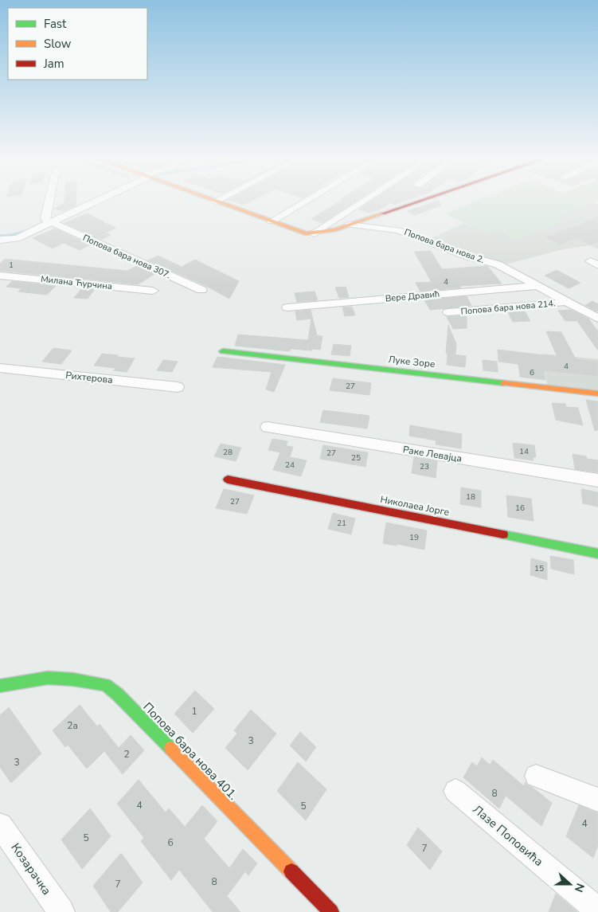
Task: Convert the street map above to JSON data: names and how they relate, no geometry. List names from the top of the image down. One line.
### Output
{"streets":{"street":["Попова бара нова 2.","Попова бара нова 307.","Милана Ћурчина","Вере Дравић","Попова бара нова 214.","Луке Зоре","Рихтерова","Раке Левајца","Николаеа Јорге","Попова бара нова 401.","Лазе Поповића","Козарачка"]},"crossings":[["Попова бара нова 2.","Вере Дравић"],["Попова бара нова 2.","Попова бара нова 214."]],"house_numbers":["1","4","4","6","27","14","28","27","25","24","23","18","27","16","21","19","15","1","2a","3","2","3","8","4","5","4","5","6","7","8","7"],"legend":["Fast","Slow","Jam"],"north":"right"}
